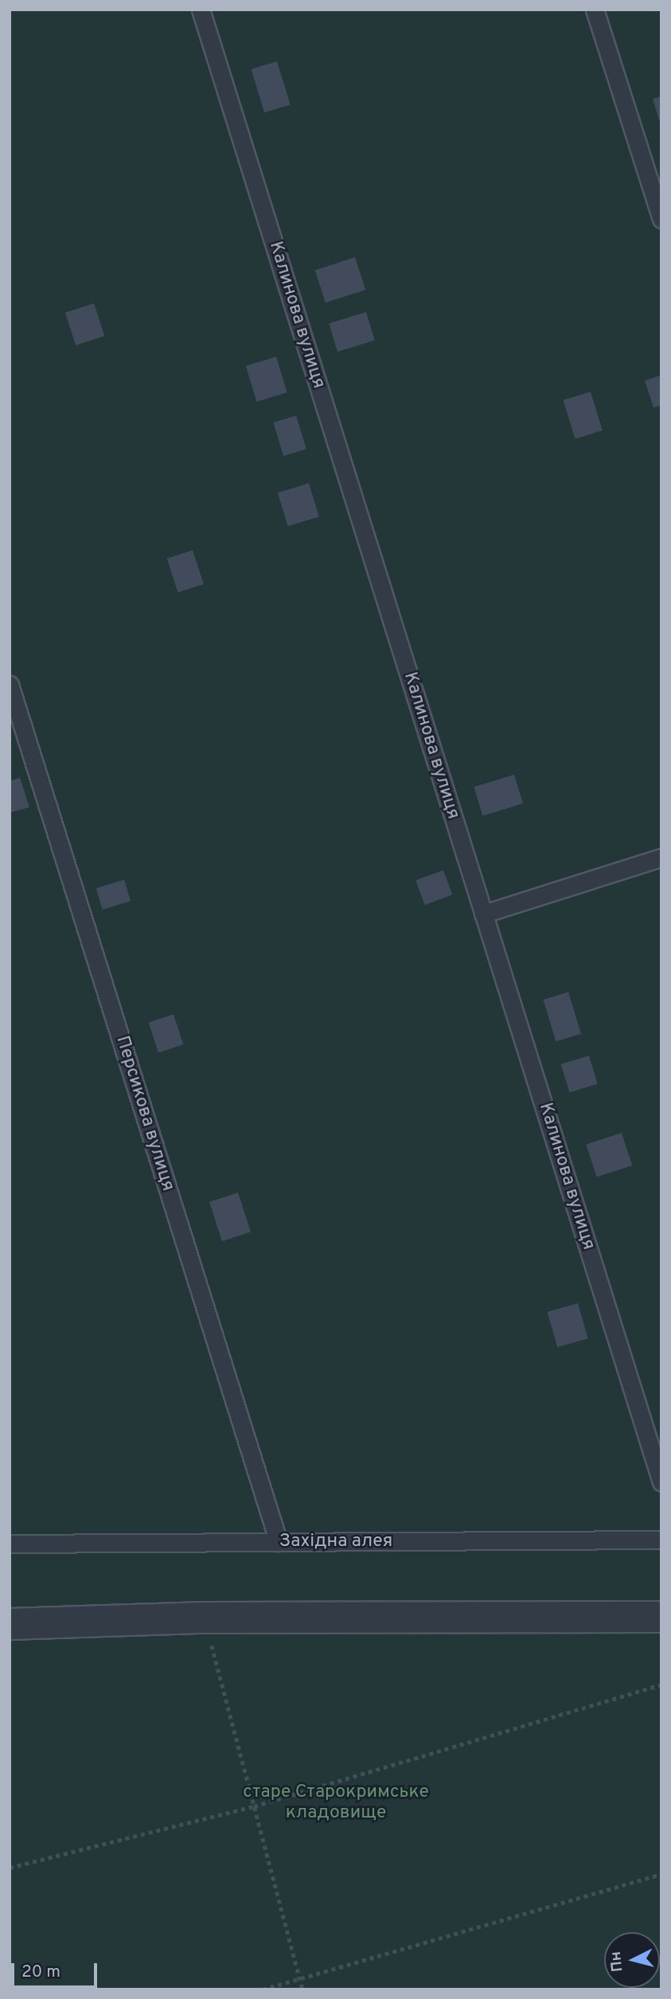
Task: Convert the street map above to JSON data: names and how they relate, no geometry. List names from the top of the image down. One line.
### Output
{"streets":{"lane":["Калинова вулиця","Персикова вулиця","Західна алея"]},"crossings":[["Персикова вулиця","Західна алея"]],"parks":["старе Старокримське кладовище"],"scale_bar":"20 m","north":"left"}
